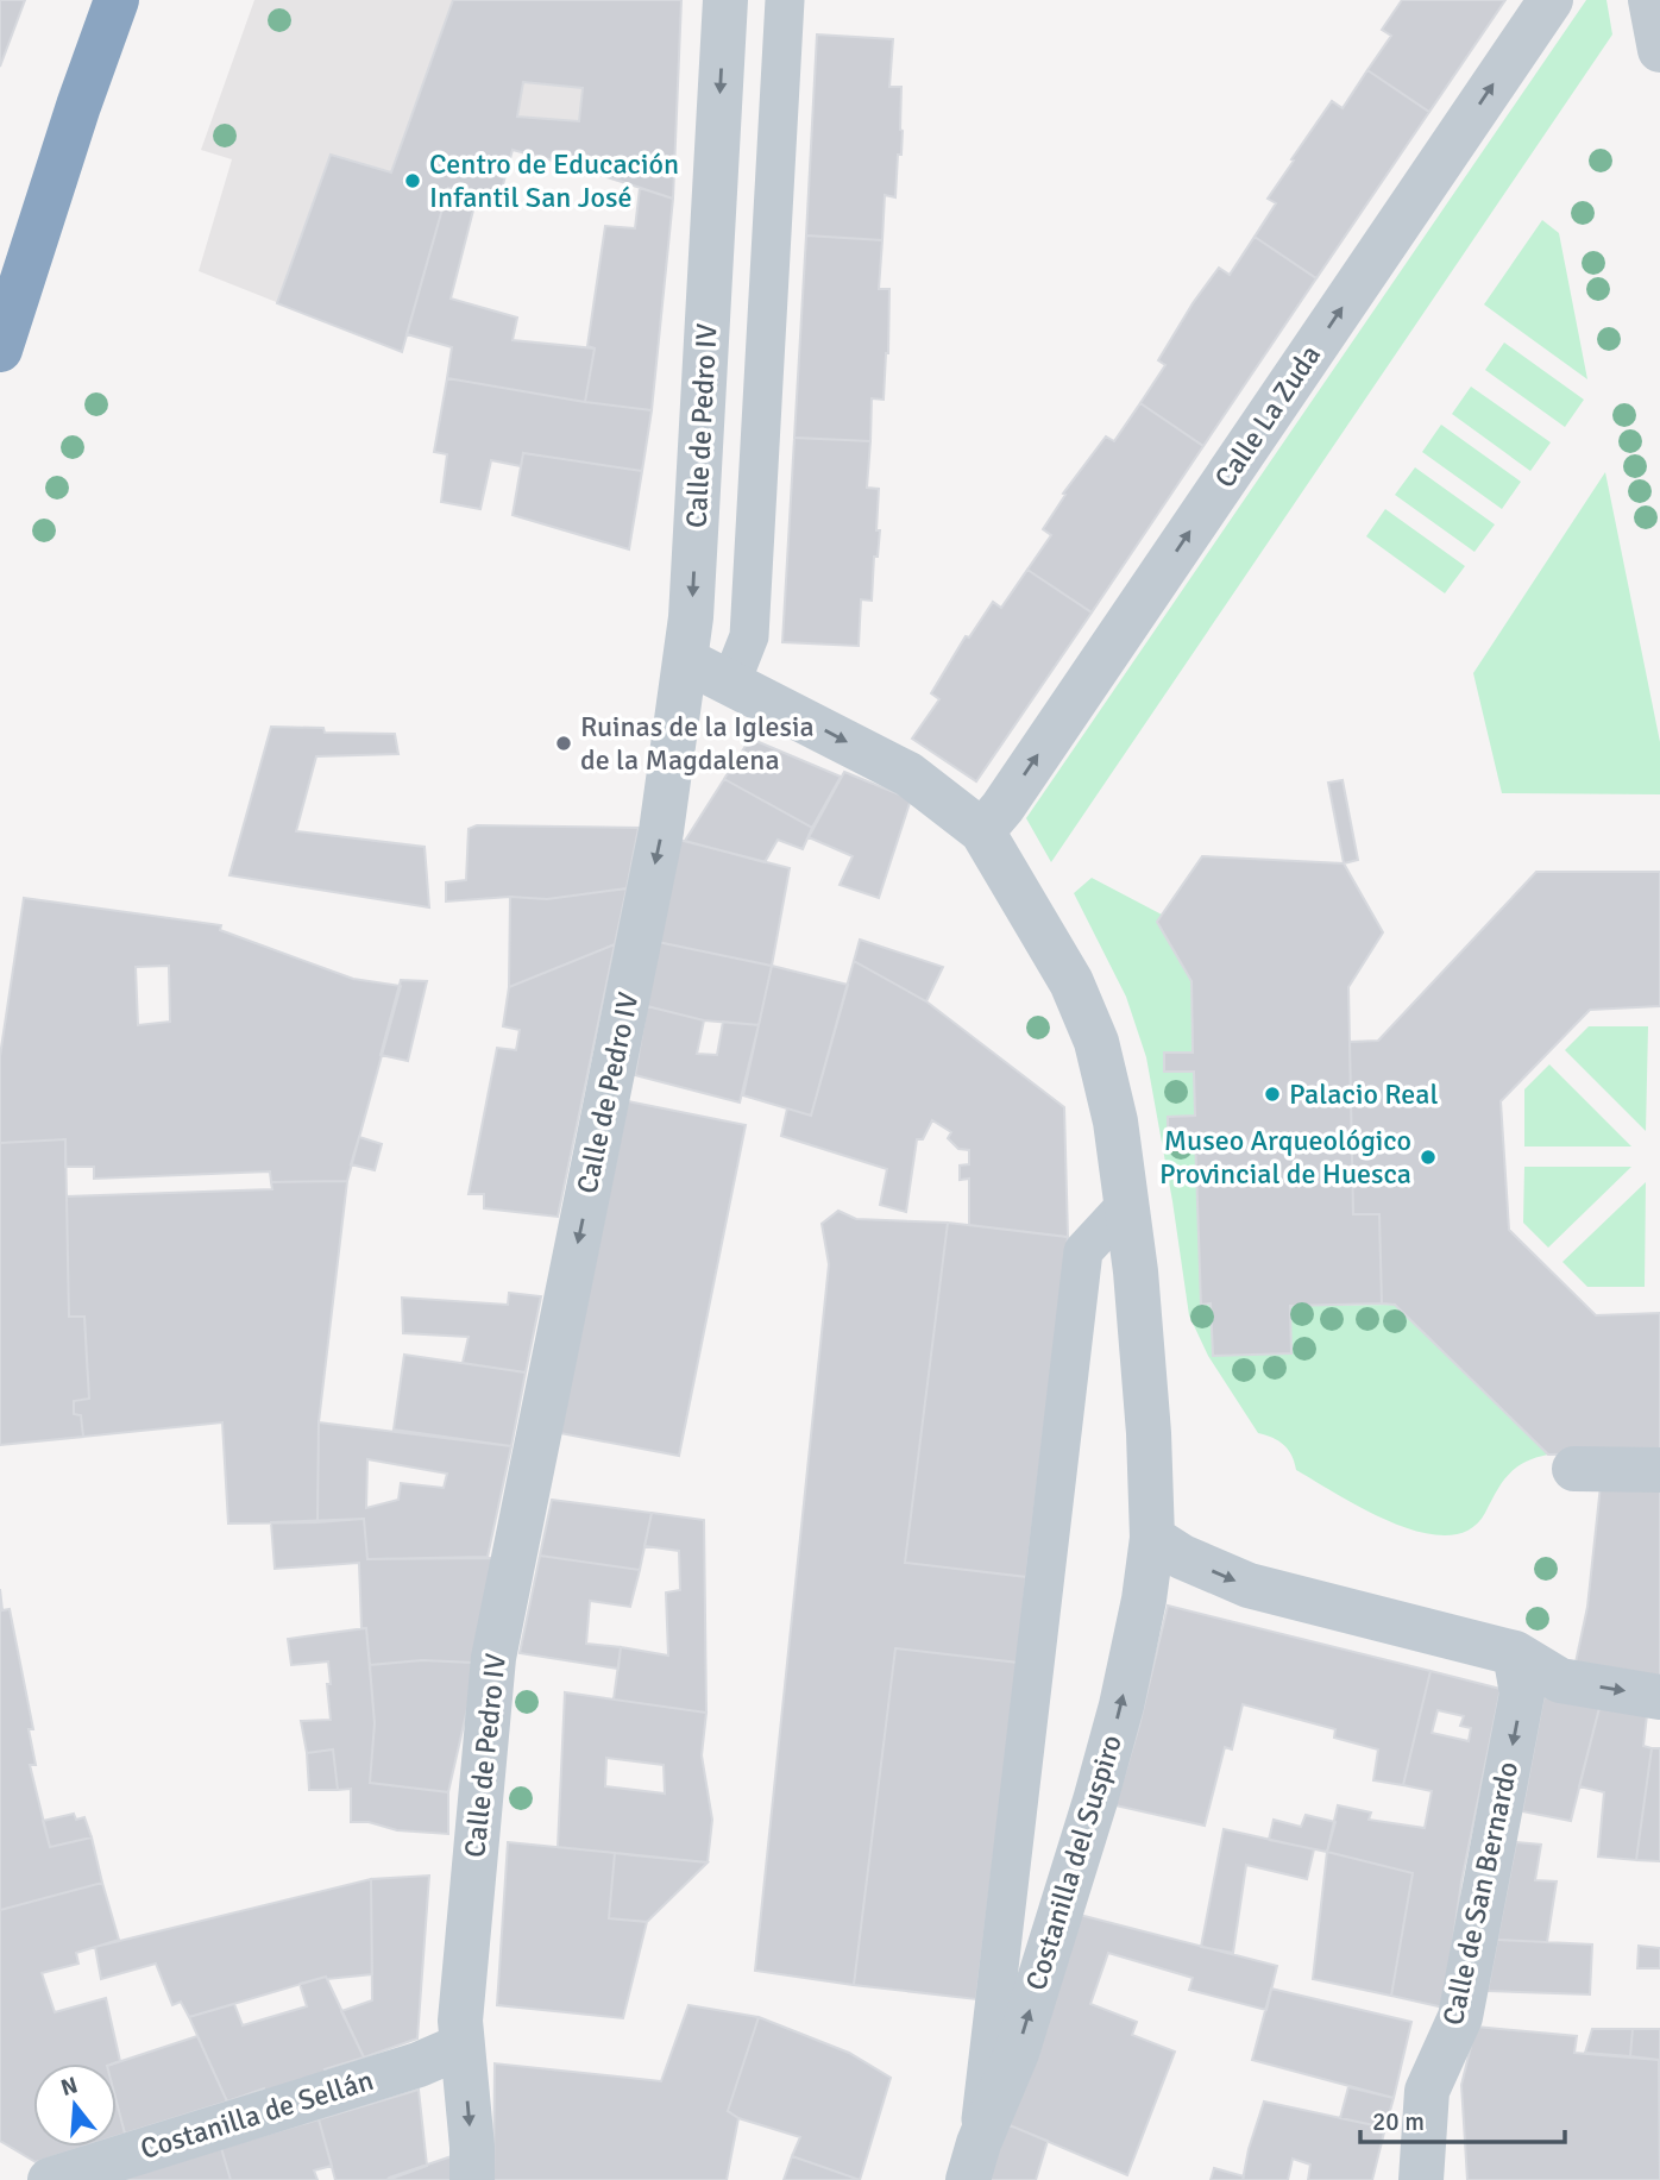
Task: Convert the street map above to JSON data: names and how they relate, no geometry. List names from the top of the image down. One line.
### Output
{"streets":{"street":["Calle La Zuda","Calle de Pedro IV","Costanilla del Suspiro","Calle de San Bernardo","Costanilla de Sellán"]},"crossings":[["Calle La Zuda","Costanilla del Suspiro"],["Calle de Pedro IV","Costanilla de Sellán"]],"one_way":["Calle La Zuda","Calle de Pedro IV","Costanilla del Suspiro","Calle de San Bernardo"],"places":["Centro de Educación Infantil San José","Ruinas de la Iglesia de la Magdalena","Palacio Real","Museo Arqueológico Provincial de Huesca"],"scale_bar":"20 m","north":"top"}
